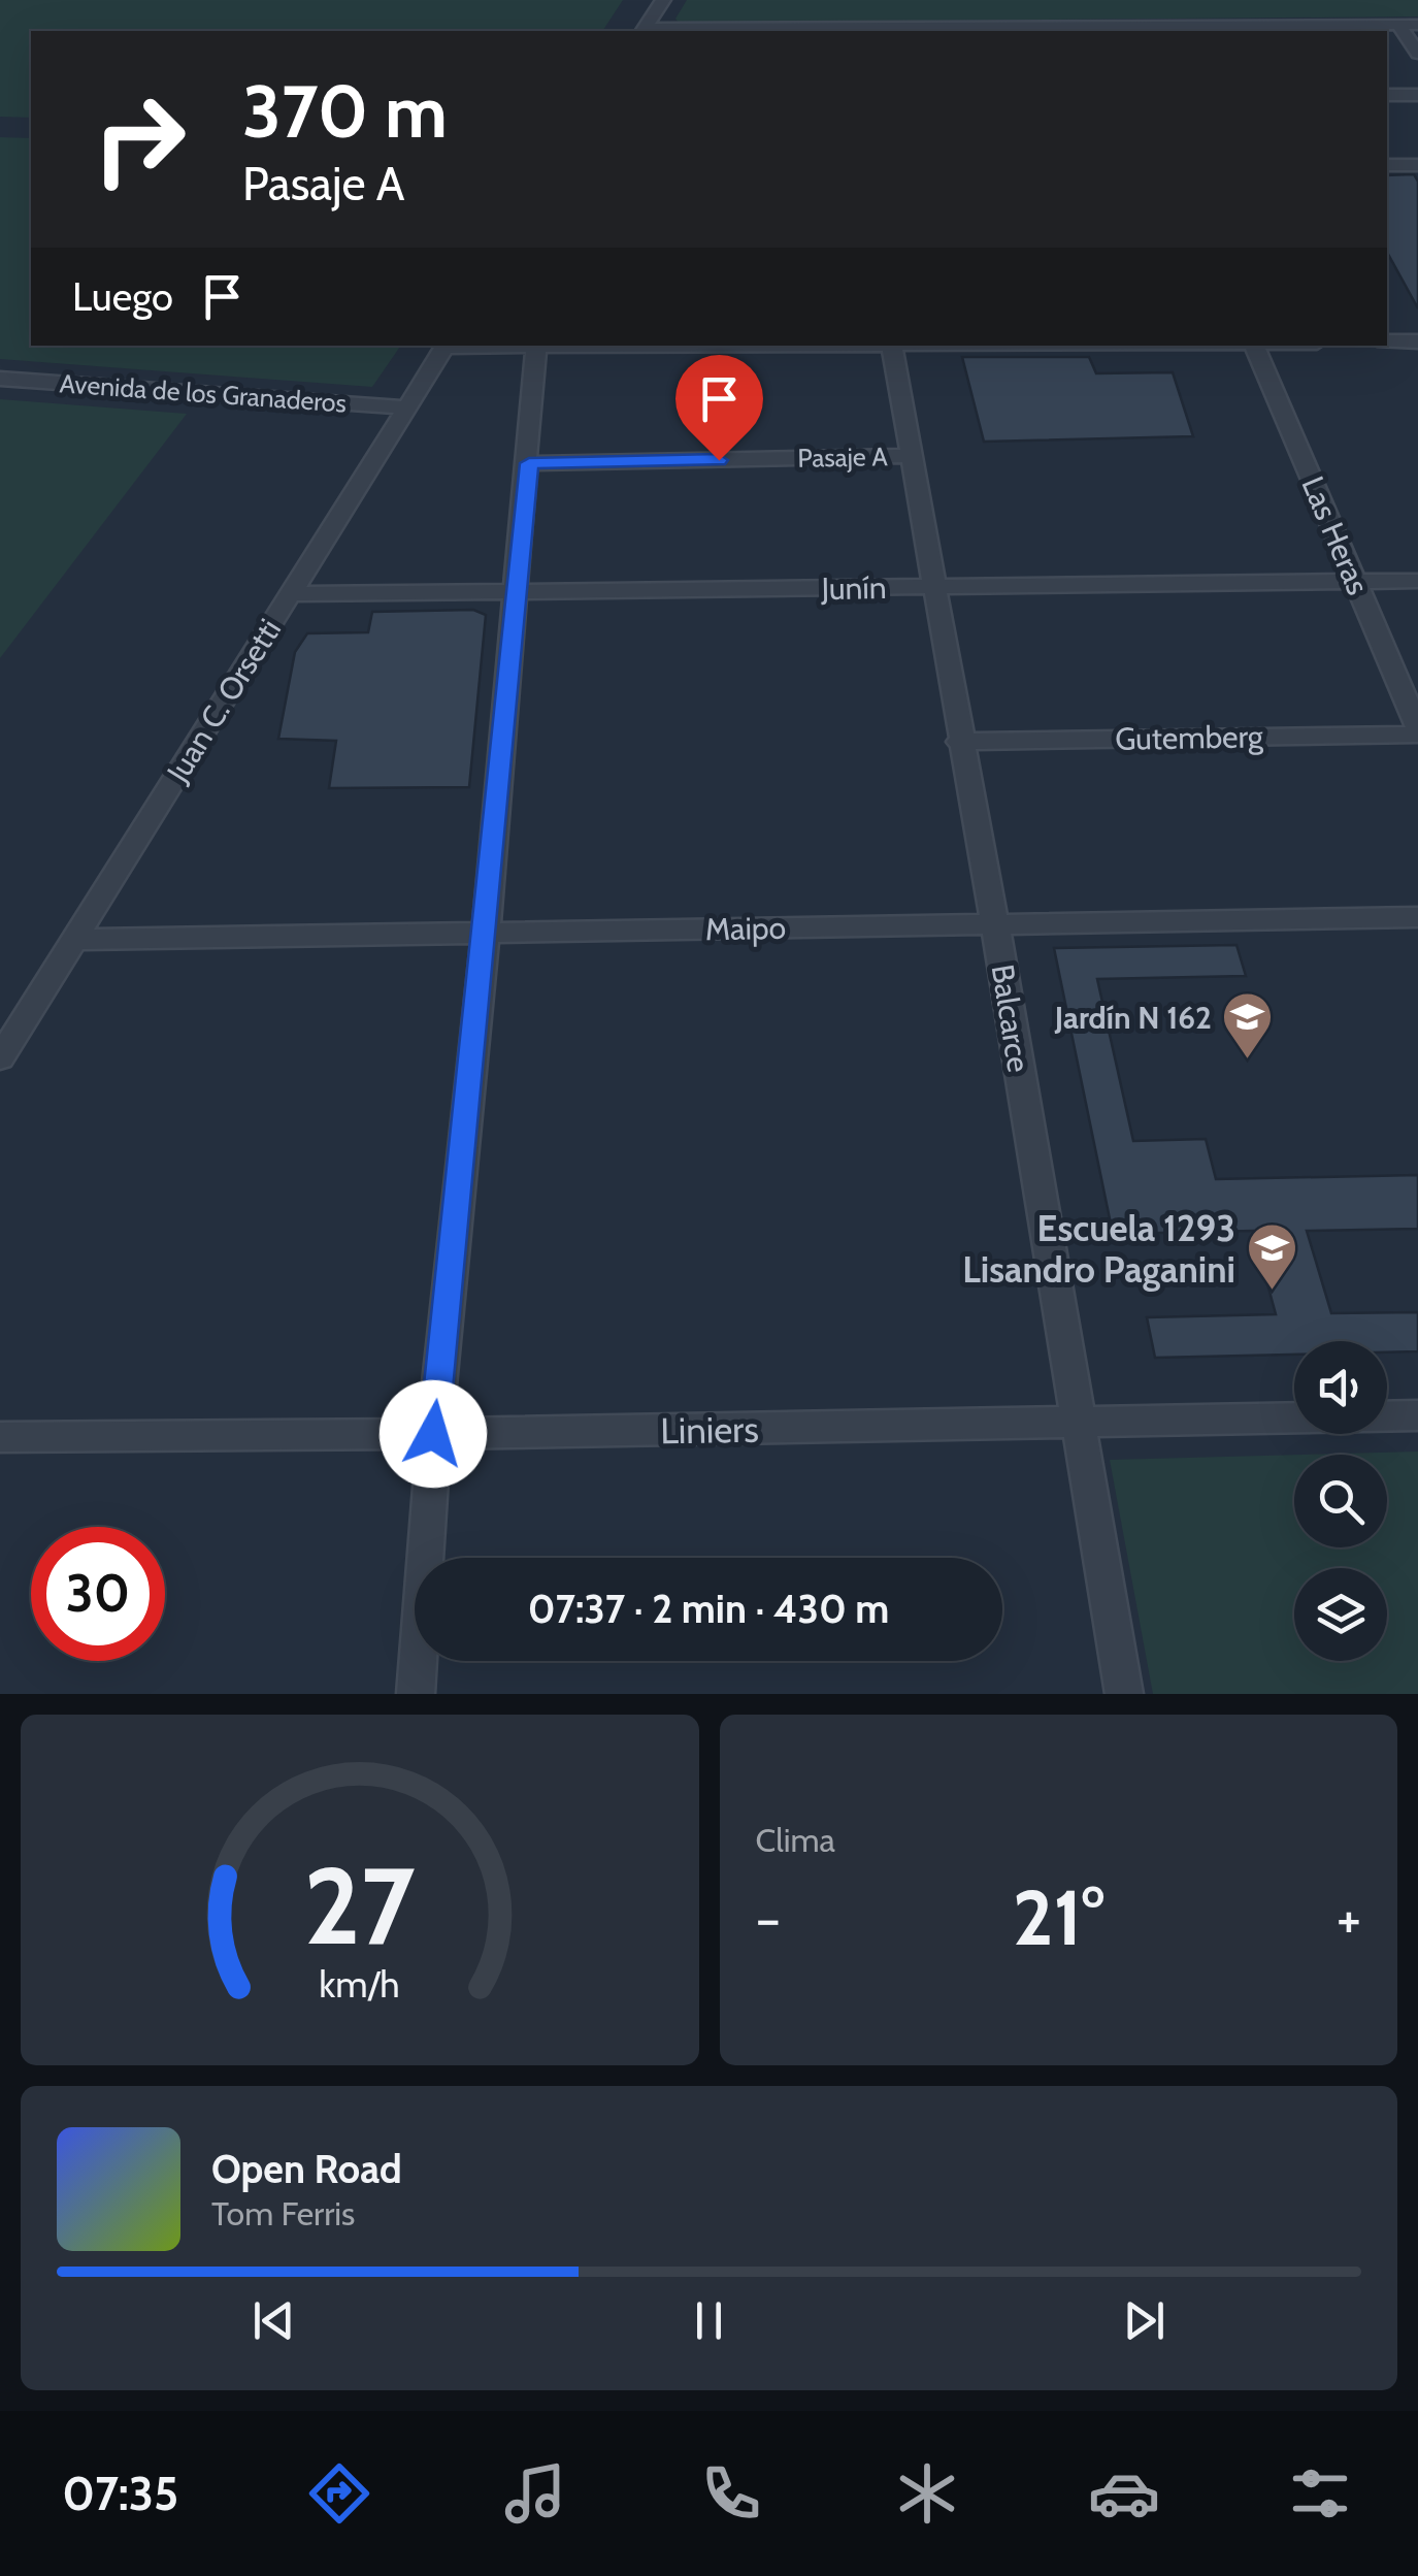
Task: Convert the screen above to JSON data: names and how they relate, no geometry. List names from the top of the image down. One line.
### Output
{"streets":{"street":["Avenida de los Granaderos","Pasaje A","Las Heras","Junín","Juan C. Orsetti","Gutemberg","Maipo","Balcarce","Liniers"]},"crossings":[["Avenida de los Granaderos","Juan C. Orsetti"],["Pasaje A","Balcarce"],["Las Heras","Junín"],["Las Heras","Gutemberg"],["Junín","Juan C. Orsetti"],["Junín","Balcarce"],["Juan C. Orsetti","Maipo"],["Gutemberg","Balcarce"],["Maipo","Balcarce"],["Balcarce","Liniers"]],"places":{"school or university":["Jardín N 162","Escuela 1293 Lisandro Paganini"]},"page":{"turn":["370 m","Pasaje A"],"then":"Luego","limit":"30","trip":"07:37 · 2 min · 430 m","tile":"Clima","heat":["−","21°","+"],"song":["Open Road","Tom Ferris"],"tabs":"07:35","gauge":["27","km/h"]}}
